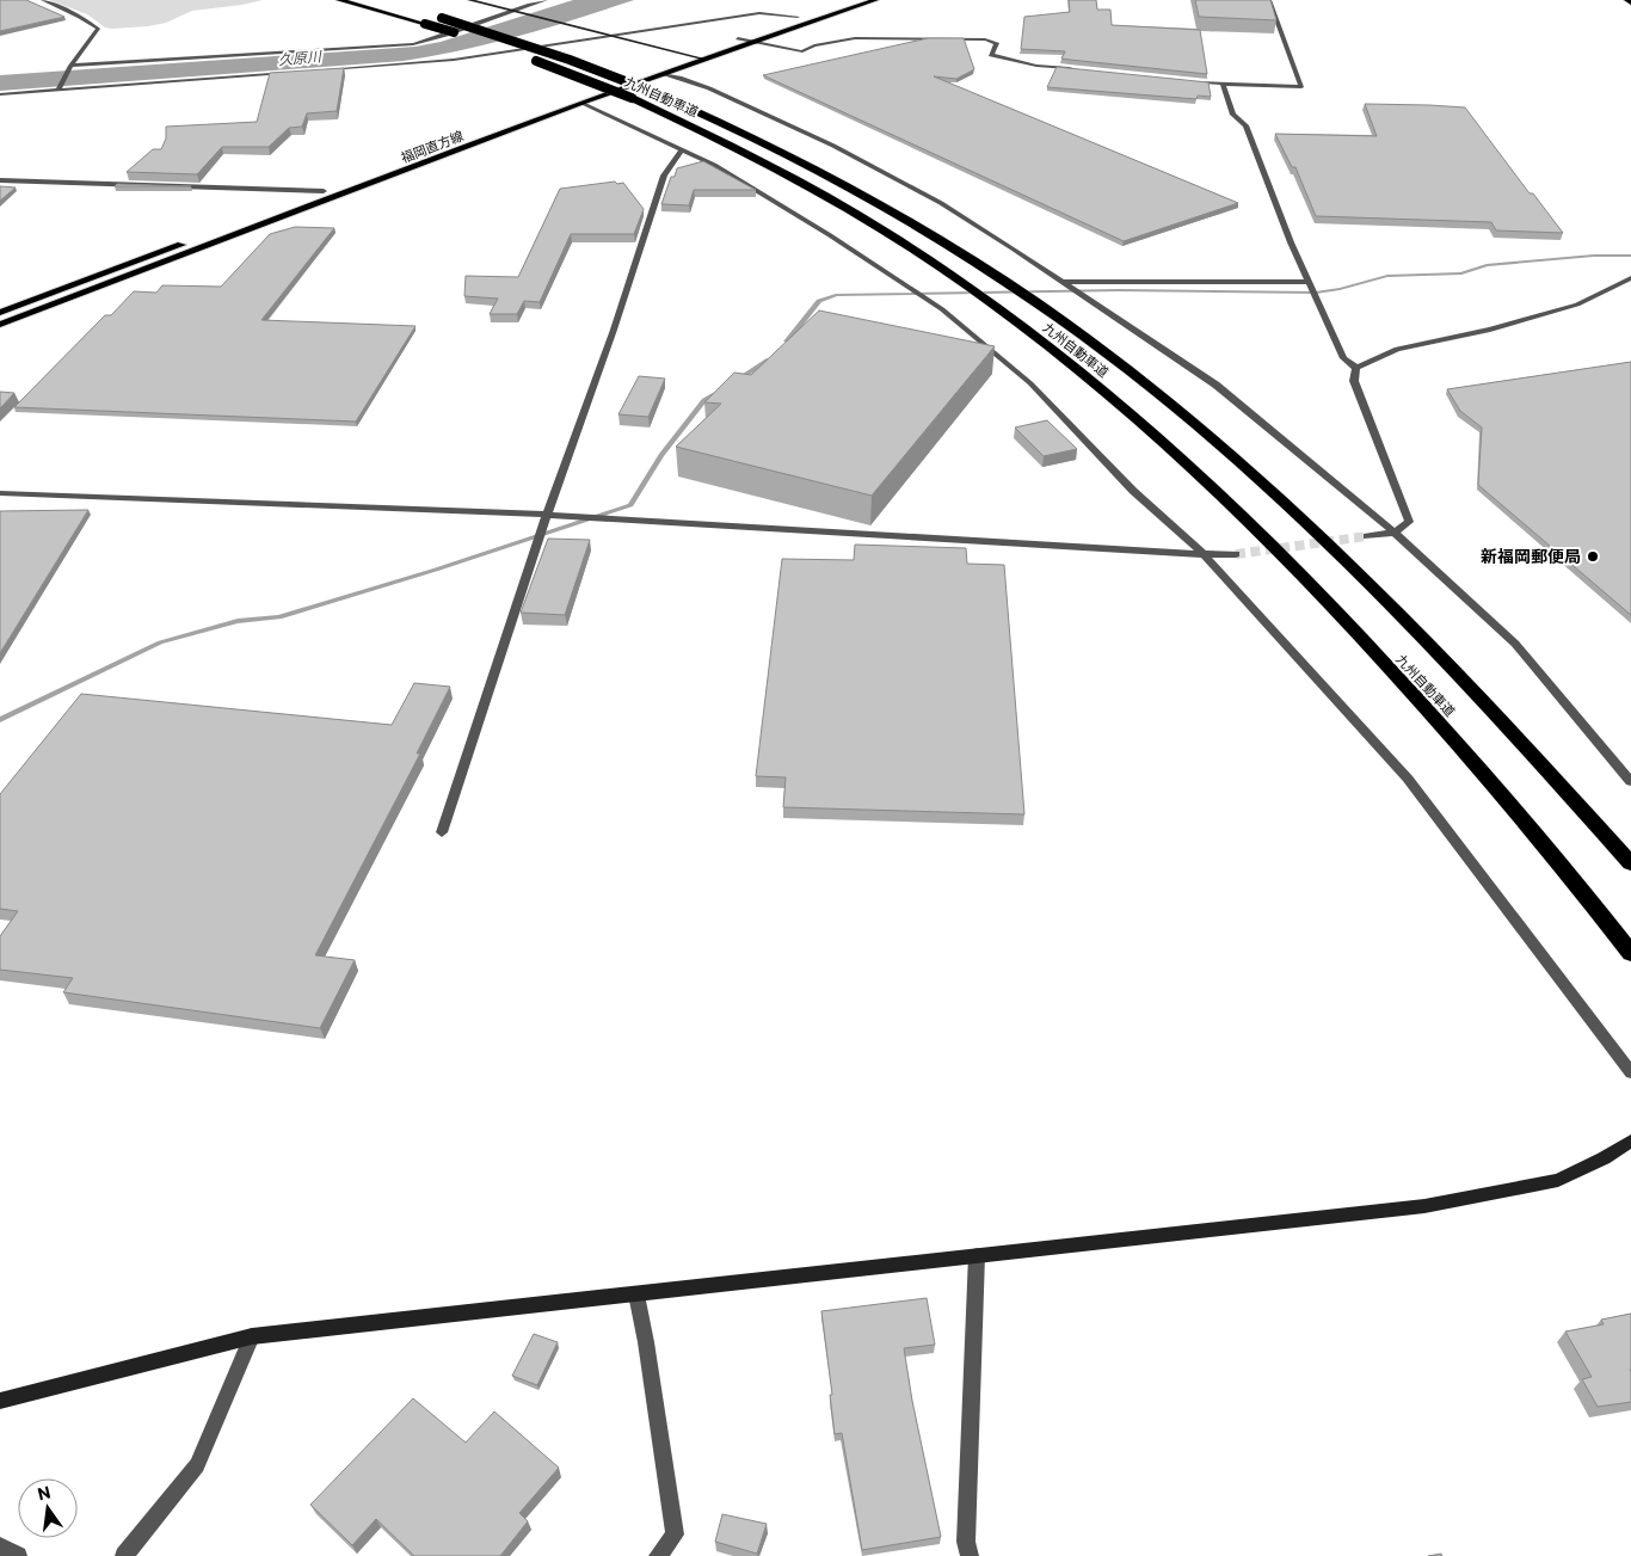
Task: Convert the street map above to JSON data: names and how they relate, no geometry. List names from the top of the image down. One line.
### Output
{"streets":{"highway":["九州自動車道"],"main road":["福岡直方線"]},"water":["久原川"],"places":["新福岡郵便局"],"north":"top"}
